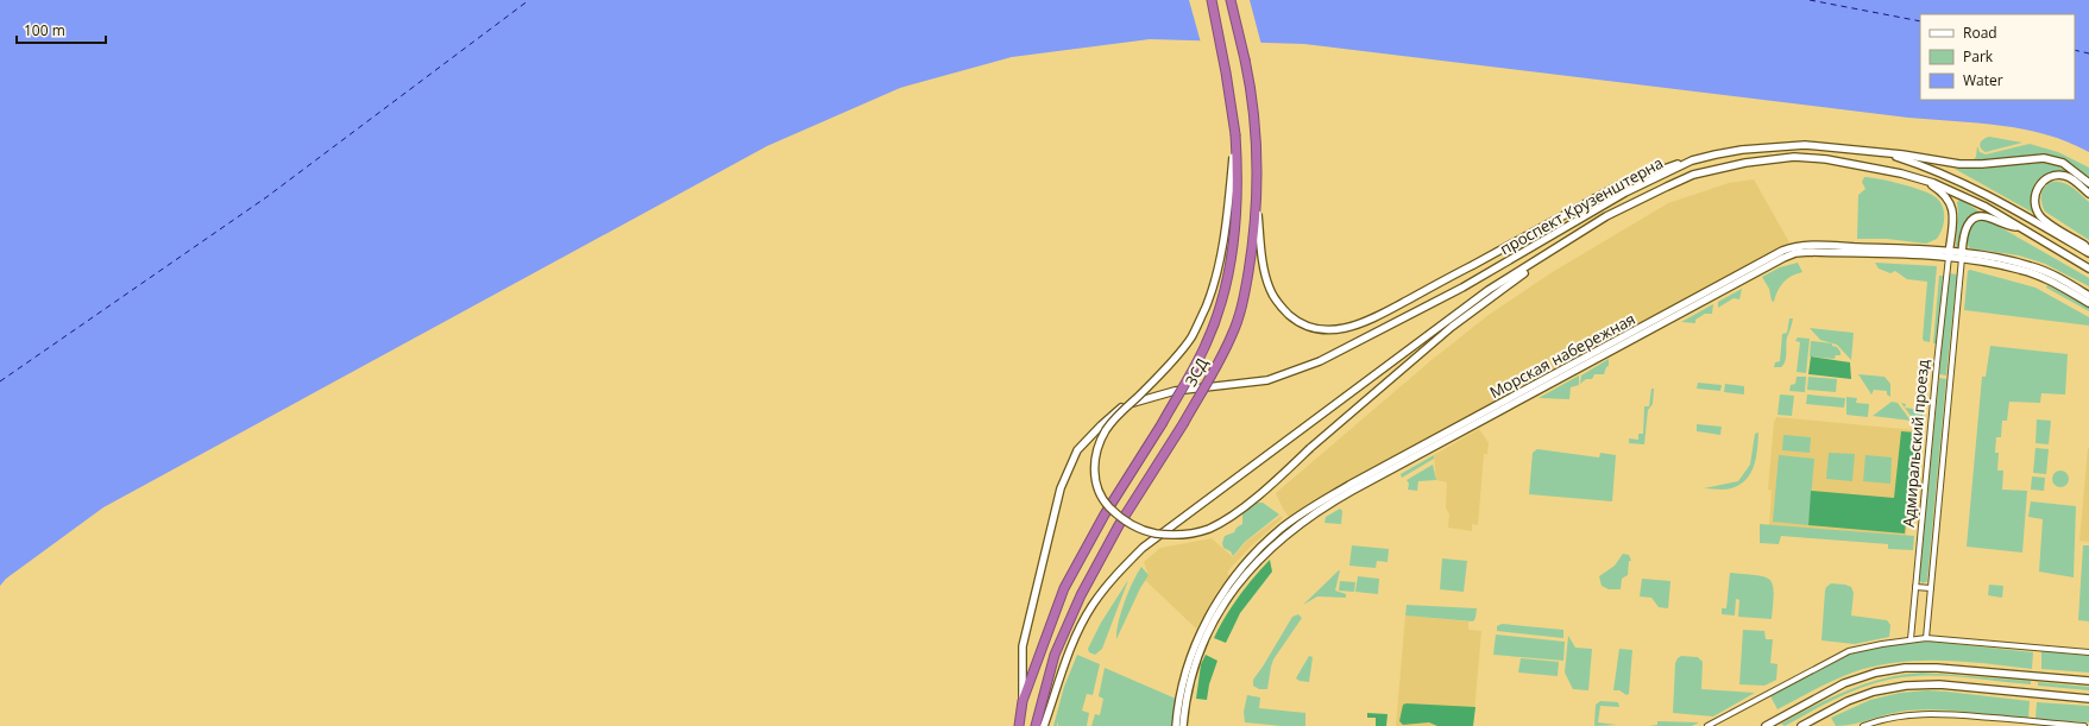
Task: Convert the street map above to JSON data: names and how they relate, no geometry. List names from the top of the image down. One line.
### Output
{"streets":{"highway":["ЗСД"],"main road":["проспект Крузенштерна","Морская набережная"],"street":["Адмиральский проезд"]},"crossings":[["проспект Крузенштерна","ЗСД"],["Морская набережная","Адмиральский проезд"]],"legend":["Road","Park","Water"],"scale_bar":"100 m"}
